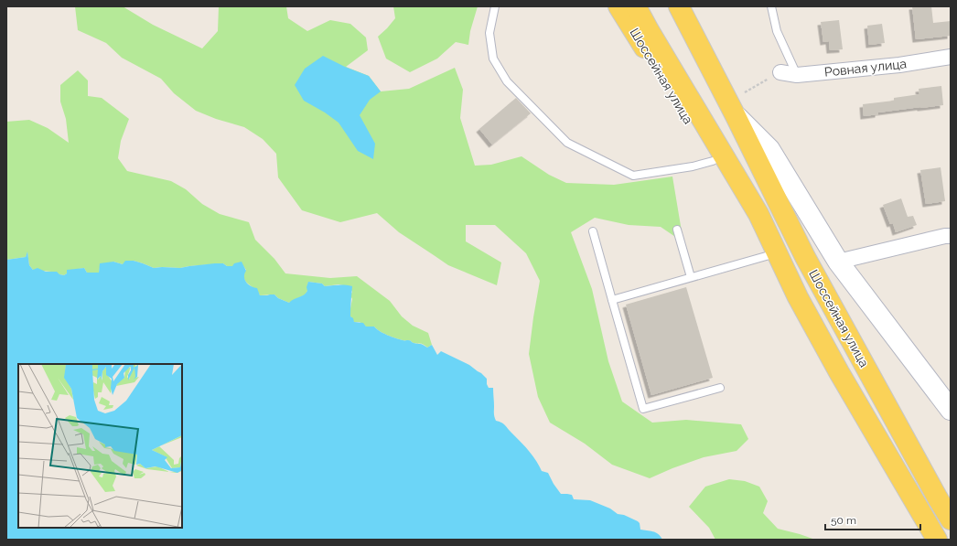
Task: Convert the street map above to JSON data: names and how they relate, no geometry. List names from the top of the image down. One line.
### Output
{"streets":{"main road":["Шоссейная улица"],"street":["Ровная улица"]},"scale_bar":"50 m"}
